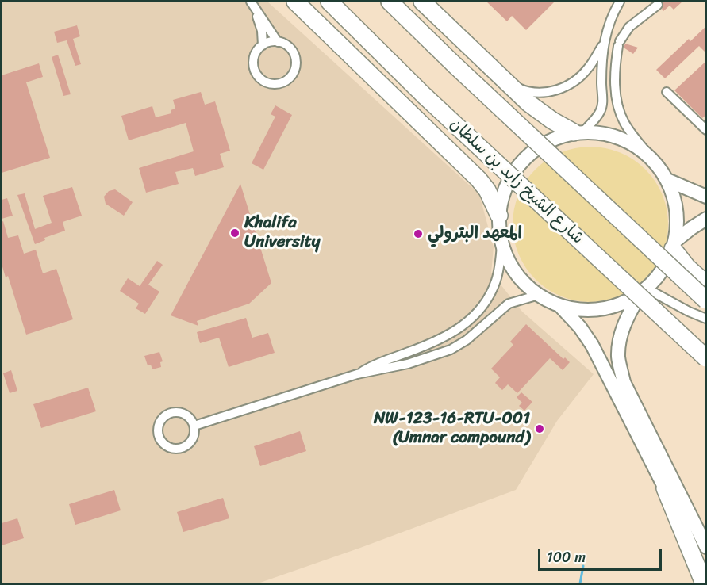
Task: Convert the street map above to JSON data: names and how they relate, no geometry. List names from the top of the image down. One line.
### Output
{"streets":{"highway":["شارع الشيخ زايد بن سلطان"]},"places":["Khalifa University","المعهد البترولي","NW-123-16-RTU-001 (Umnar compound)"],"scale_bar":"100 m"}
